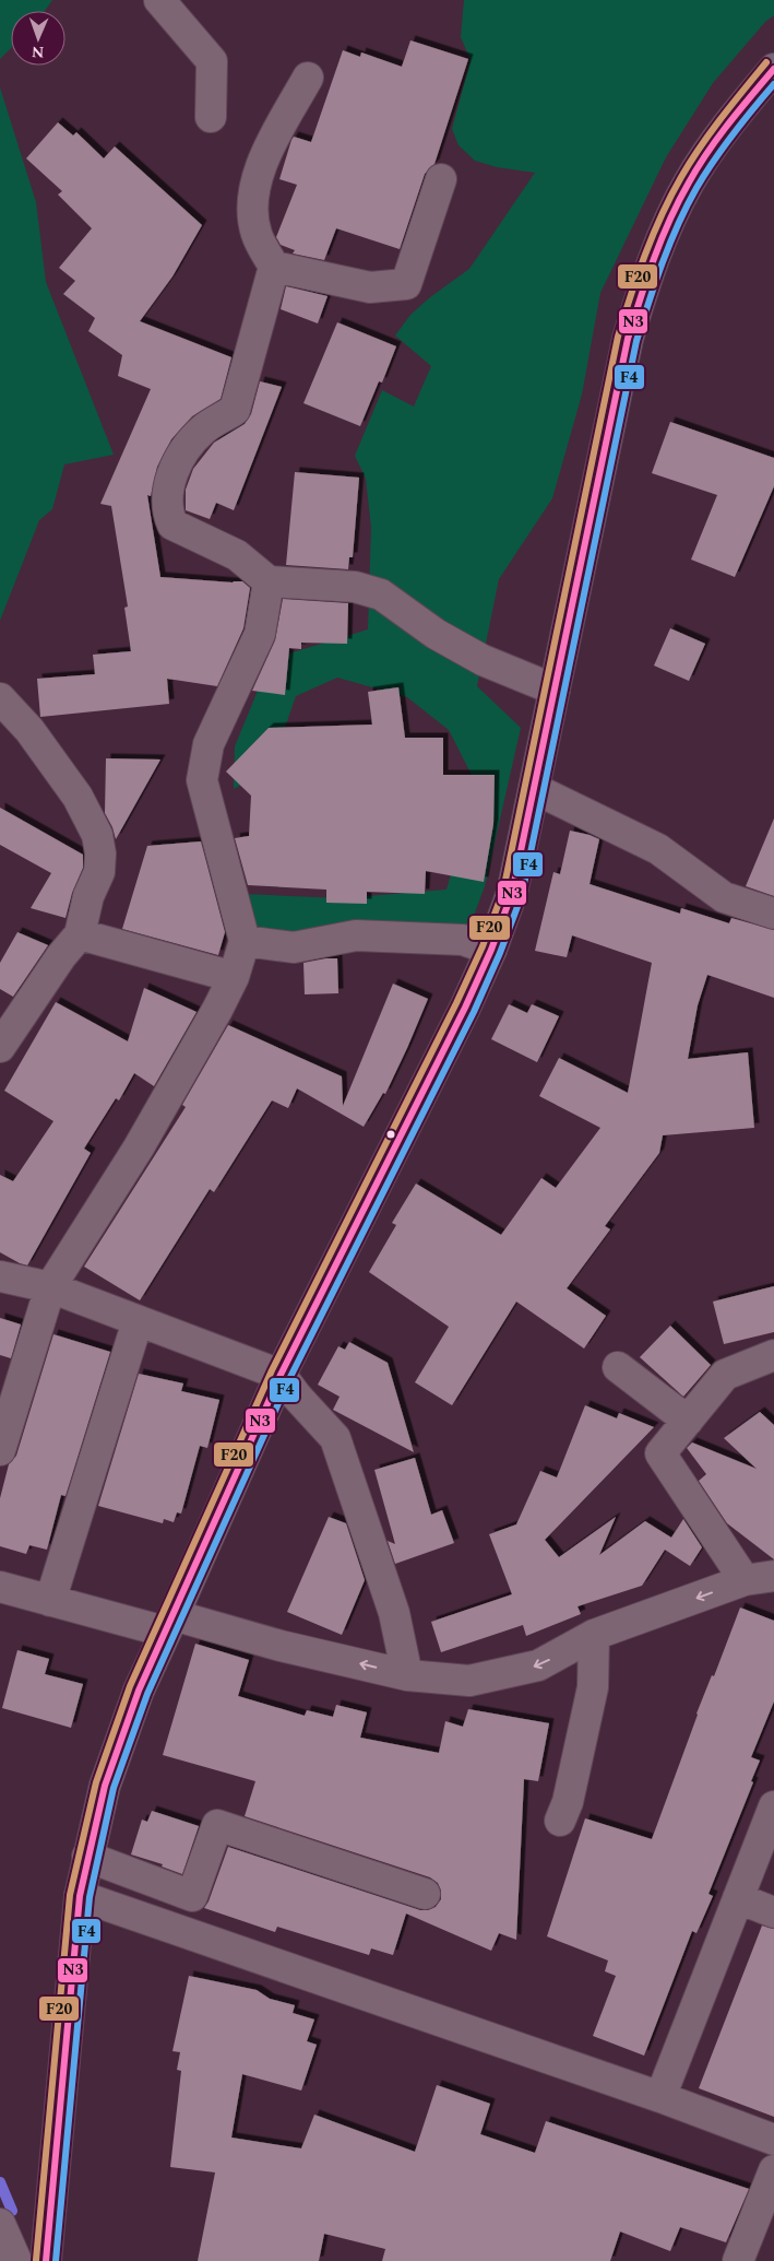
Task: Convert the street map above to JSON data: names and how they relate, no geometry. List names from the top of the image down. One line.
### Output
{"lines":["transit line F20","transit line N3","transit line F4"],"north":"bottom"}
